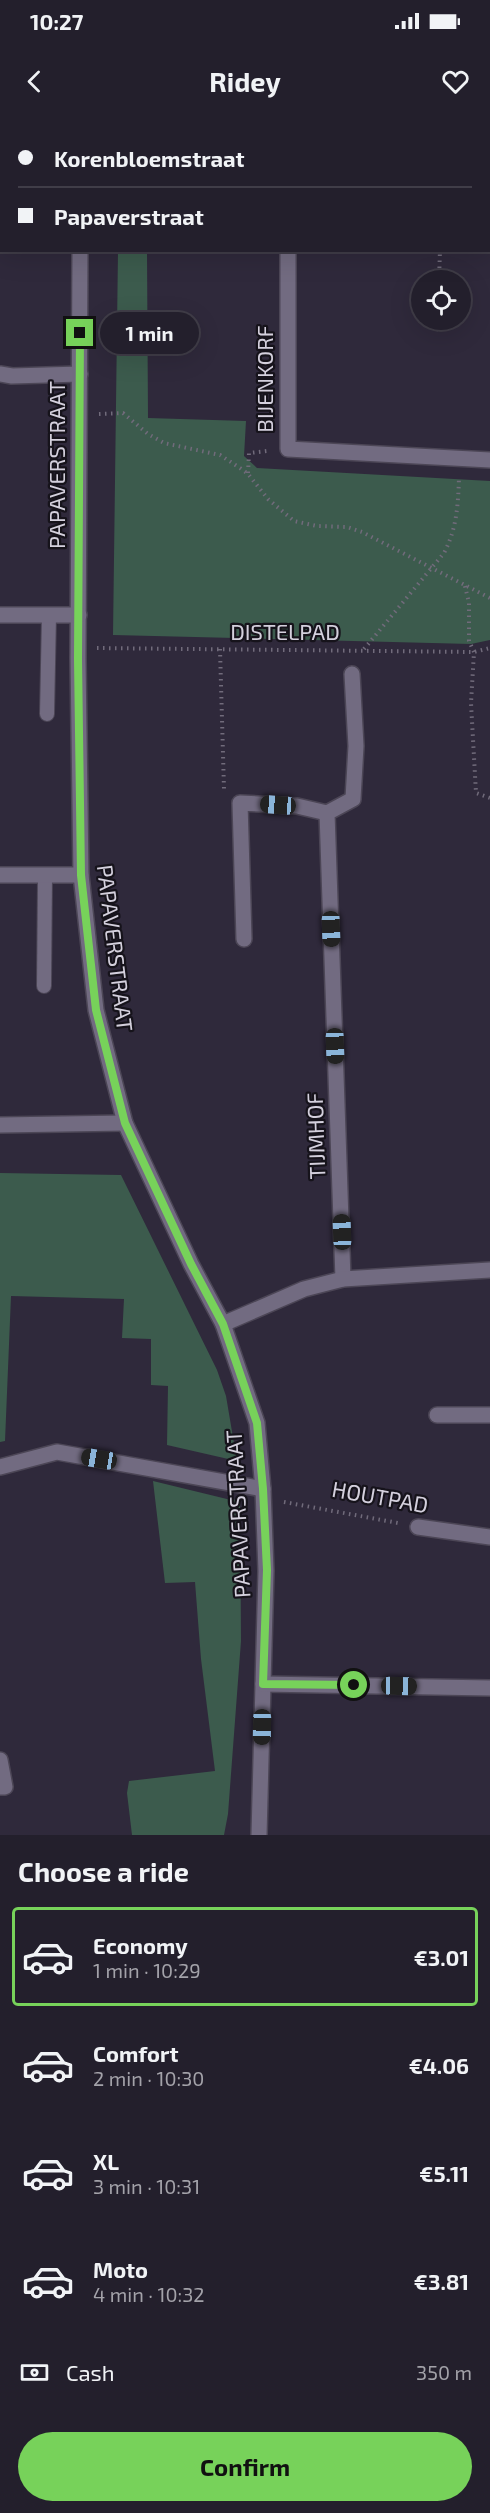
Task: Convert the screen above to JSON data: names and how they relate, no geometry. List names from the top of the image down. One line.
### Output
{"streets":{"street":["BIJENKORF","PAPAVERSTRAAT","TIJMHOF","HOUTPAD"],"path":["DISTELPAD"]},"crossings":[["PAPAVERSTRAAT","DISTELPAD"],["PAPAVERSTRAAT","HOUTPAD"]],"page":{"status":"10:27","header":"Ridey","banner":["Korenbloemstraat","Papaverstraat"],"bubble":"1 min","heading":"Choose a ride","list":[{"name":"Economy","note":"1 min · 10:29","value":"€3.01"},{"name":"Comfort","note":"2 min · 10:30","value":"€4.06"},{"name":"XL","note":"3 min · 10:31","value":"€5.11"},{"name":"Moto","note":"4 min · 10:32","value":"€3.81"}],"pay":["Cash","350 m"],"buttons":"Confirm"}}
